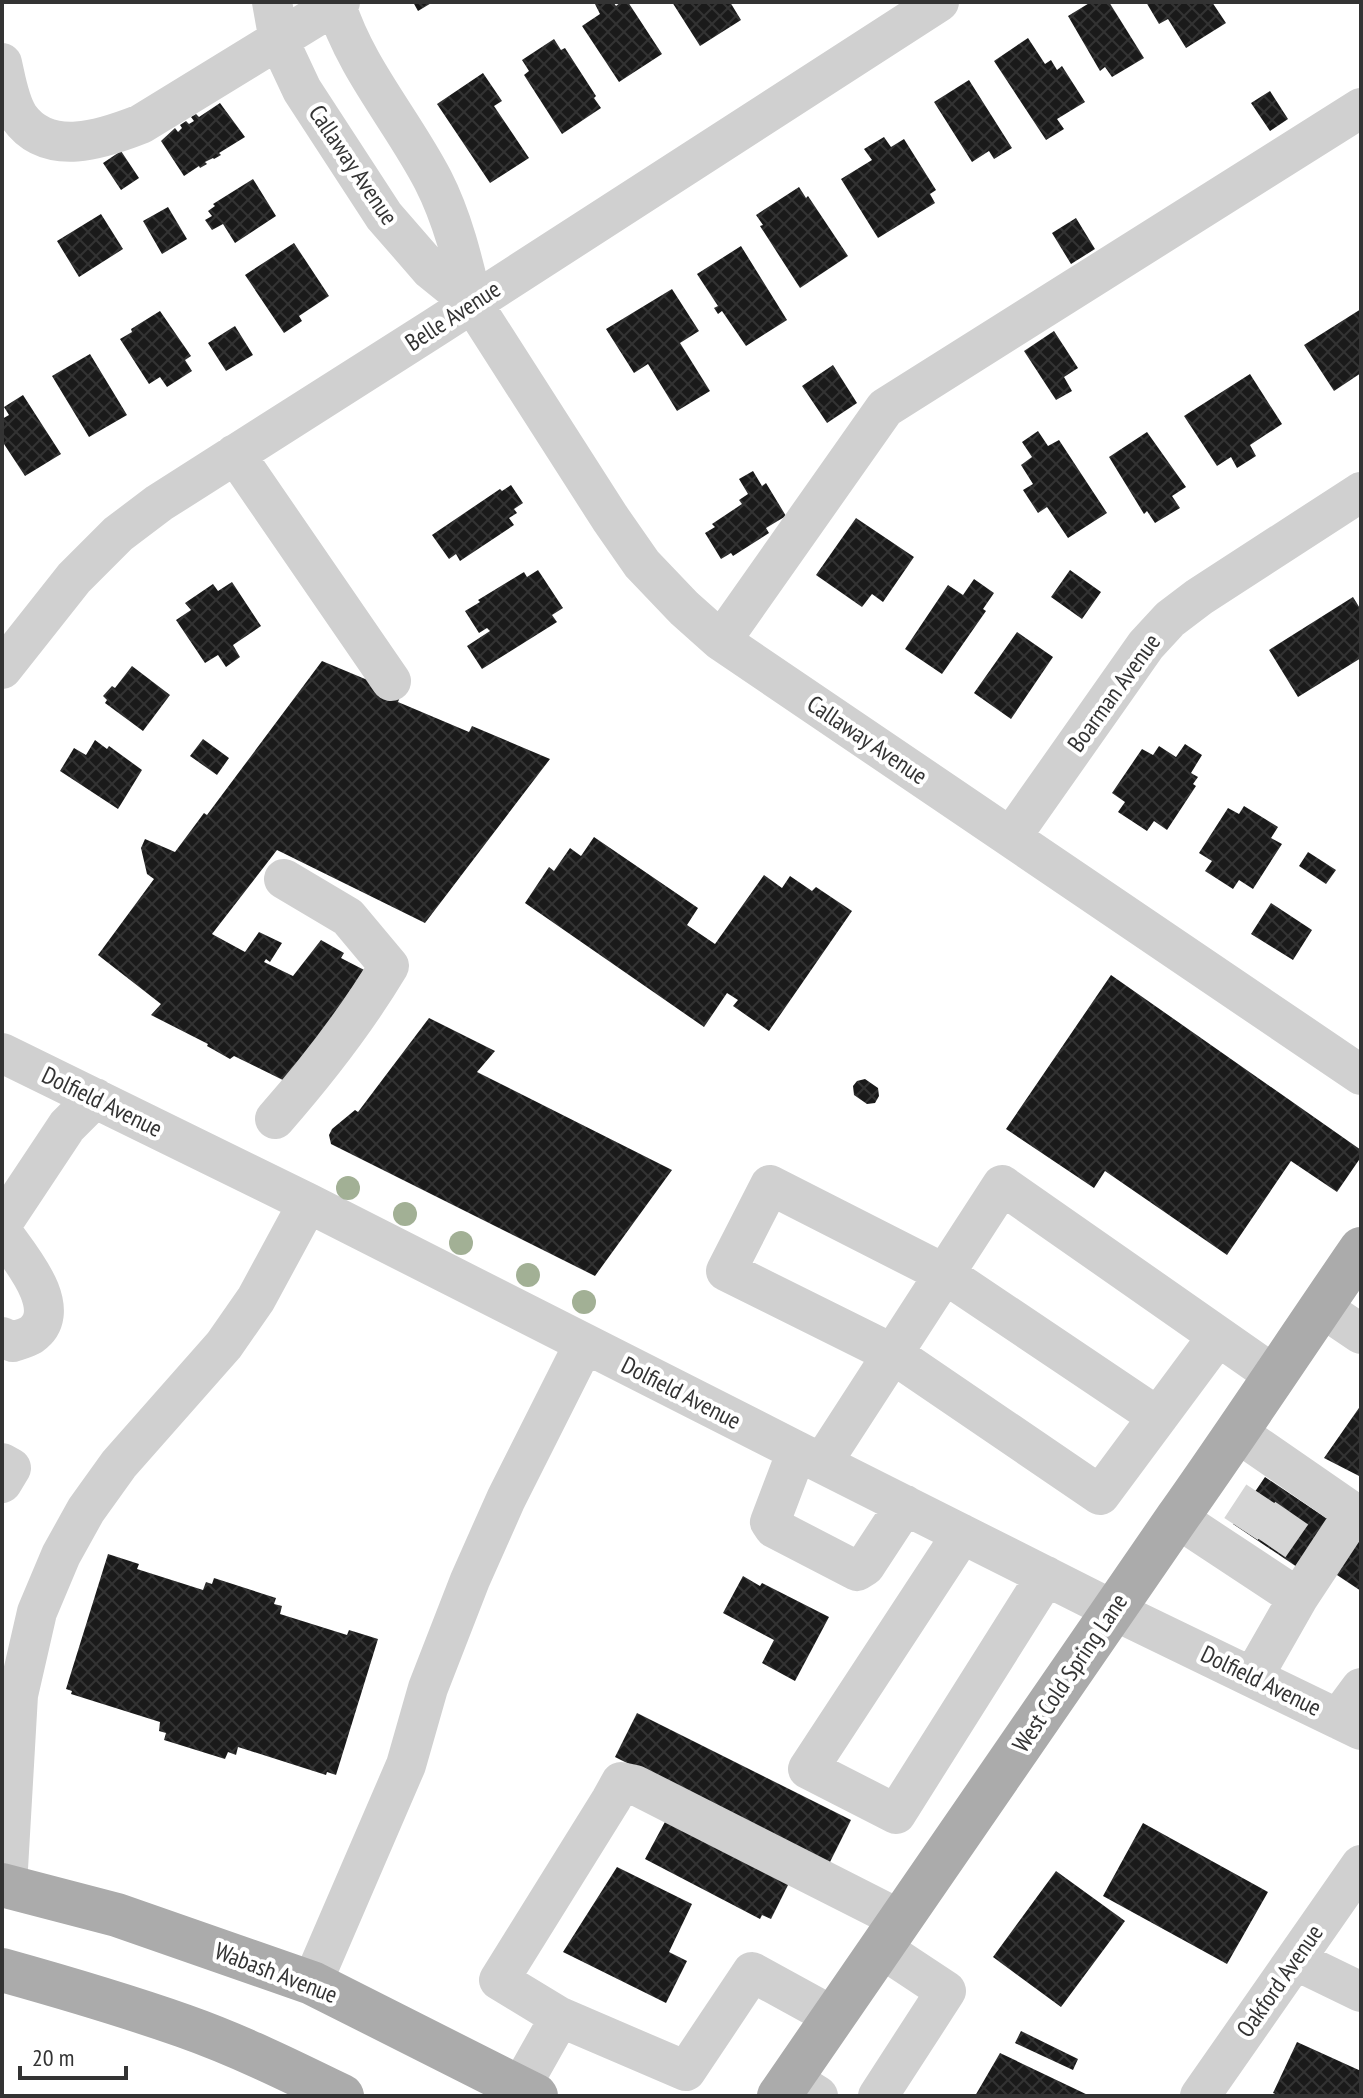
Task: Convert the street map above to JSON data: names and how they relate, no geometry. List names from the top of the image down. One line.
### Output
{"streets":{"main road":["West Cold Spring Lane","Wabash Avenue"],"street":["Callaway Avenue","Belle Avenue","Boarman Avenue","Dolfield Avenue","Oakford Avenue"]},"crossings":[["Callaway Avenue","Belle Avenue"],["Callaway Avenue","Boarman Avenue"],["Dolfield Avenue","West Cold Spring Lane"]],"scale_bar":"20 m"}
